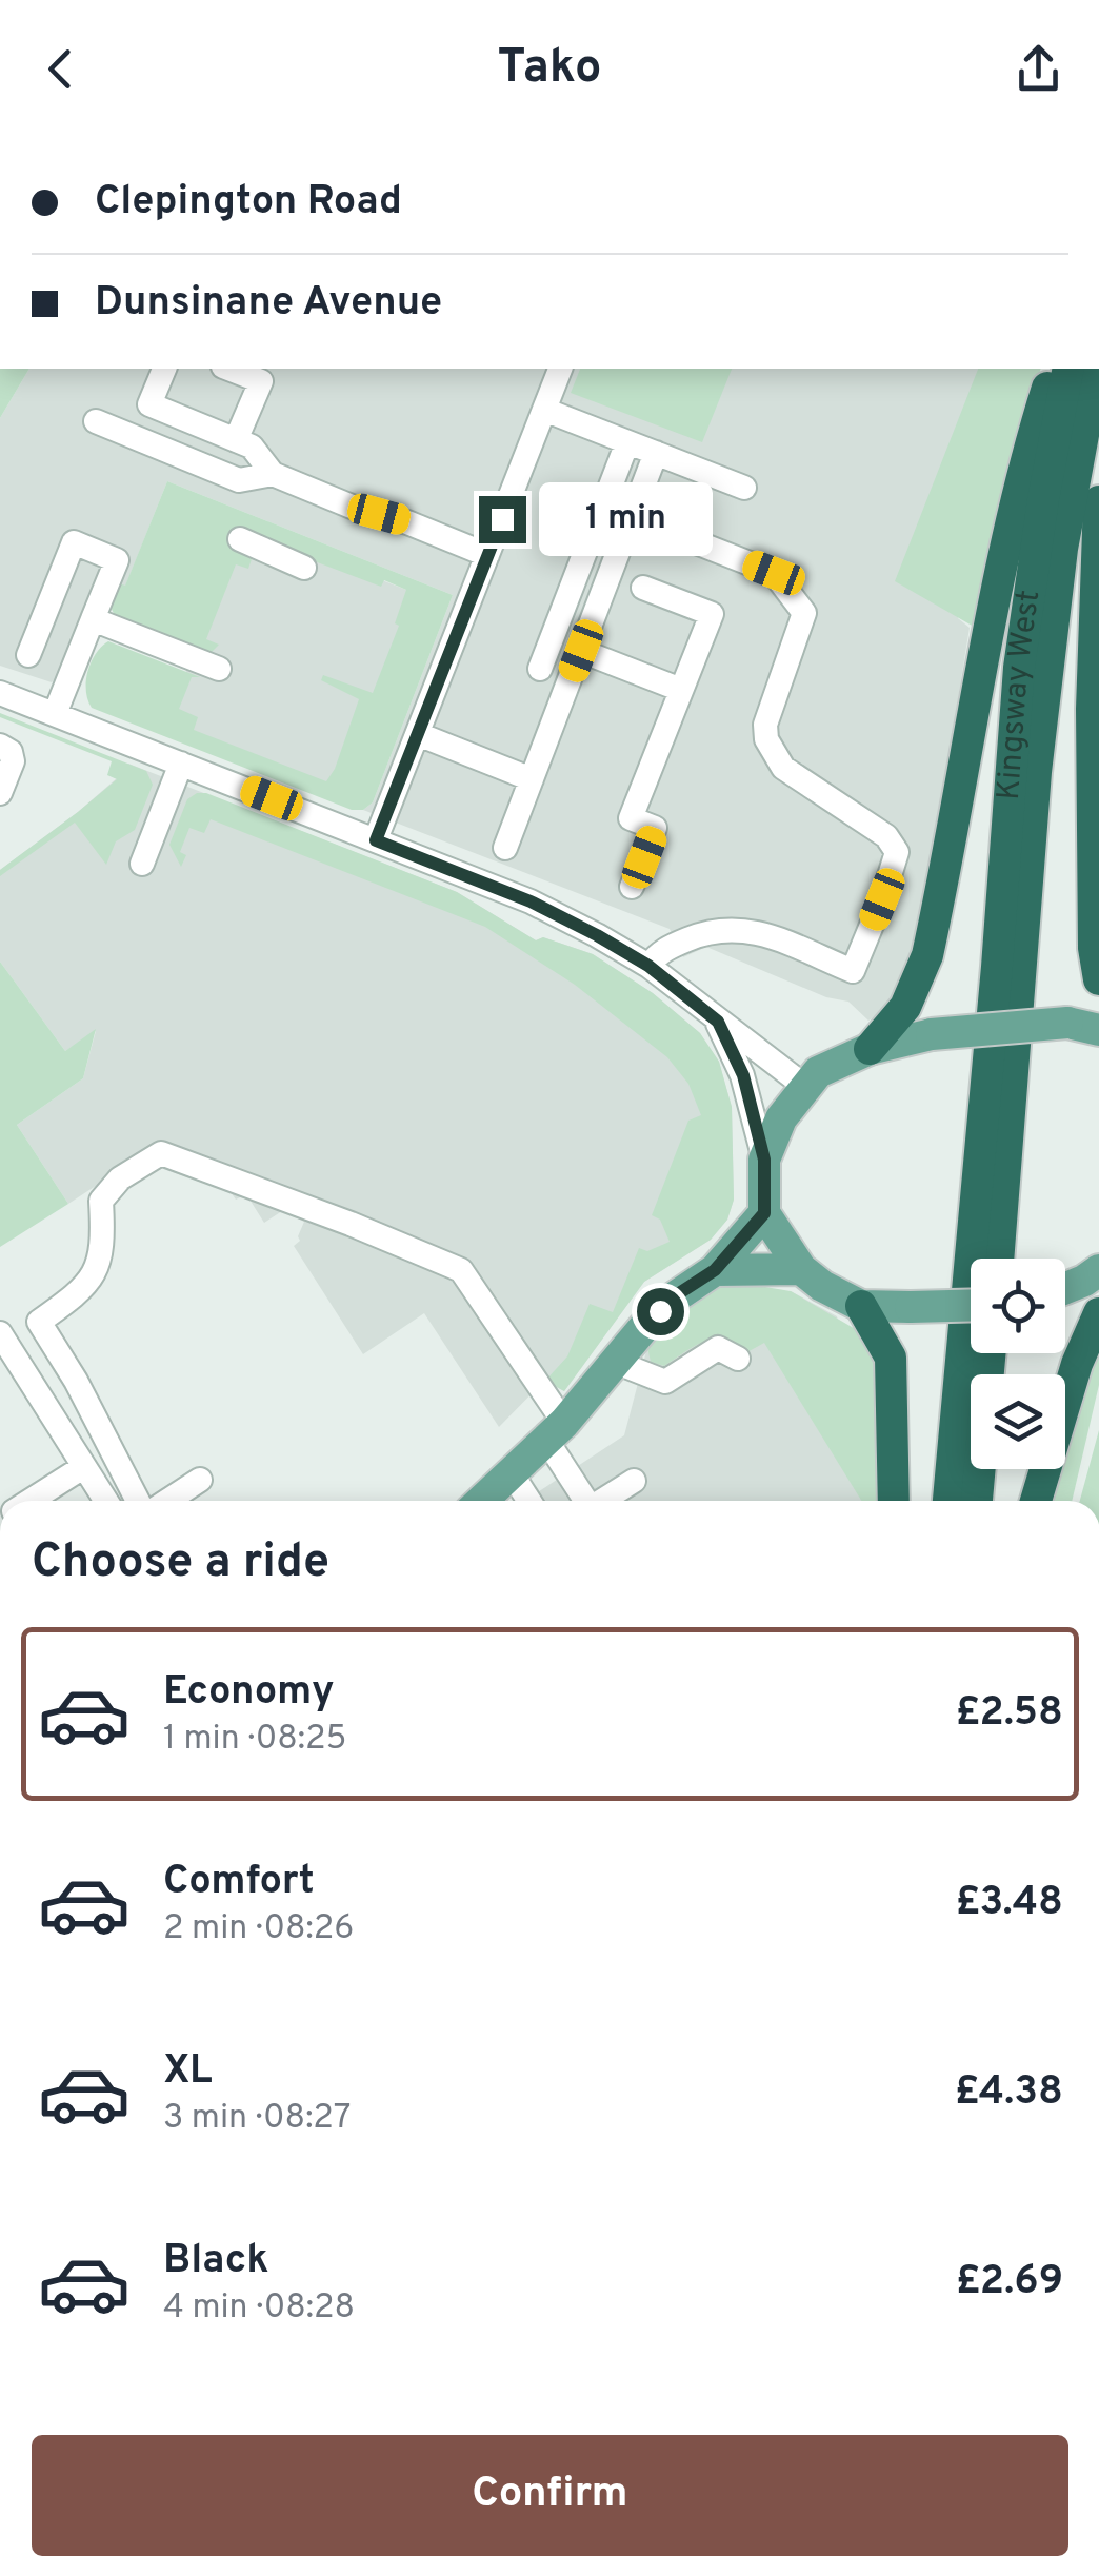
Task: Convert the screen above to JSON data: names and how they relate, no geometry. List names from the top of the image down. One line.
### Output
{"streets":{"highway":["Kingsway West"]},"page":{"header":"Tako","banner":["Clepington Road","Dunsinane Avenue"],"bubble":"1 min","heading":"Choose a ride","list":[{"name":"Economy","note":"1 min · 08:25","value":"£2.58"},{"name":"Comfort","note":"2 min · 08:26","value":"£3.48"},{"name":"XL","note":"3 min · 08:27","value":"£4.38"},{"name":"Black","note":"4 min · 08:28","value":"£2.69"}],"buttons":"Confirm"}}
